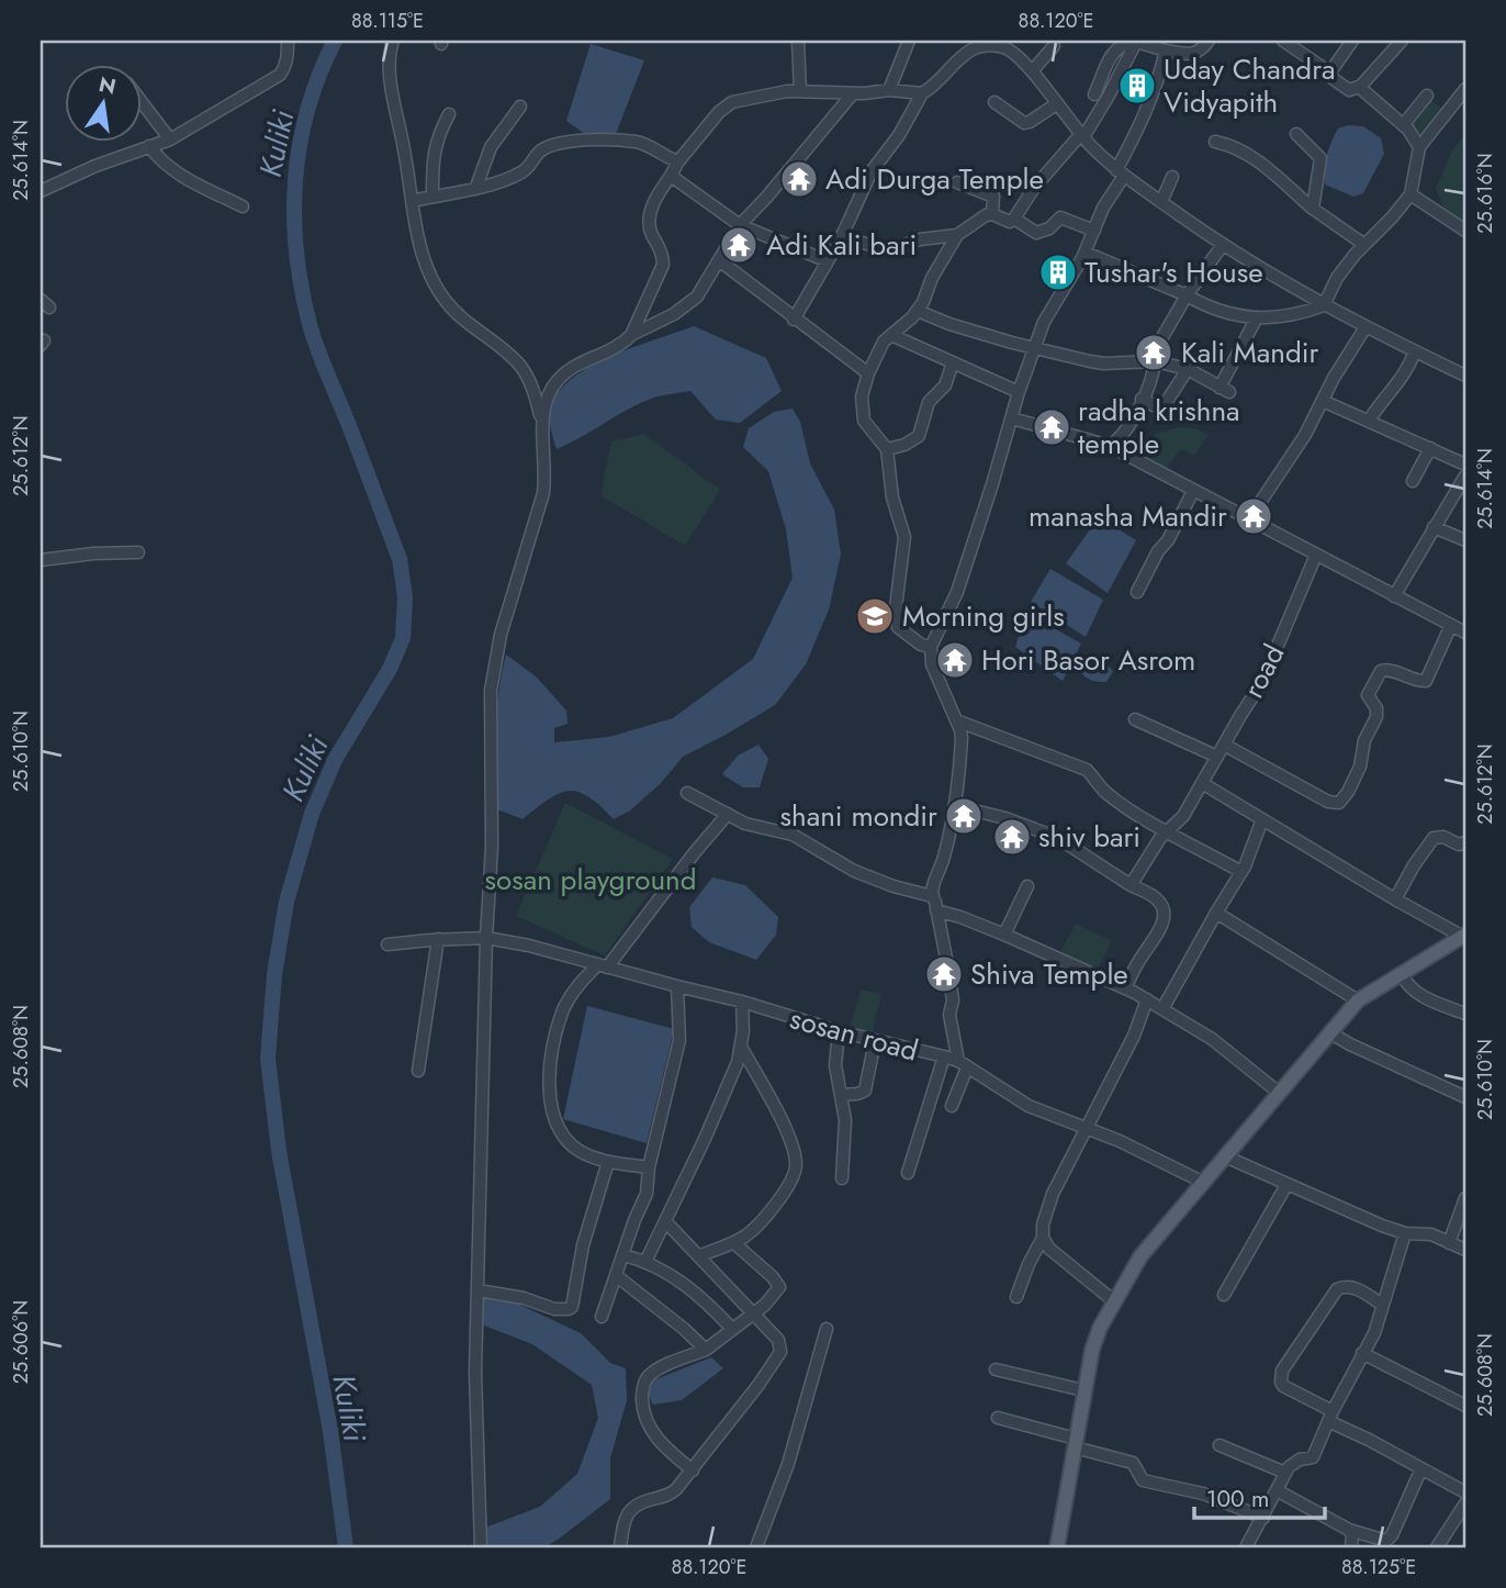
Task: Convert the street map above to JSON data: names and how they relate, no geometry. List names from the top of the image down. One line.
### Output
{"streets":{"street":["road","sosan road"]},"water":["Kuliki"],"parks":["sosan playground"],"places":{"building":["Uday Chandra Vidyapith","Tushar's House"],"temple":["Adi Durga Temple","Adi Kali bari","Kali Mandir","radha krishna temple","manasha Mandir","Hori Basor Asrom","shani mondir","shiv bari","Shiva Temple"],"school or university":["Morning girls"]},"scale_bar":"100 m","north":"top","coordinates":["88.115°E","88.120°E","25.614°N","25.616°N","25.612°N","25.610°N","25.608°N","25.606°N","88.125°E"]}
